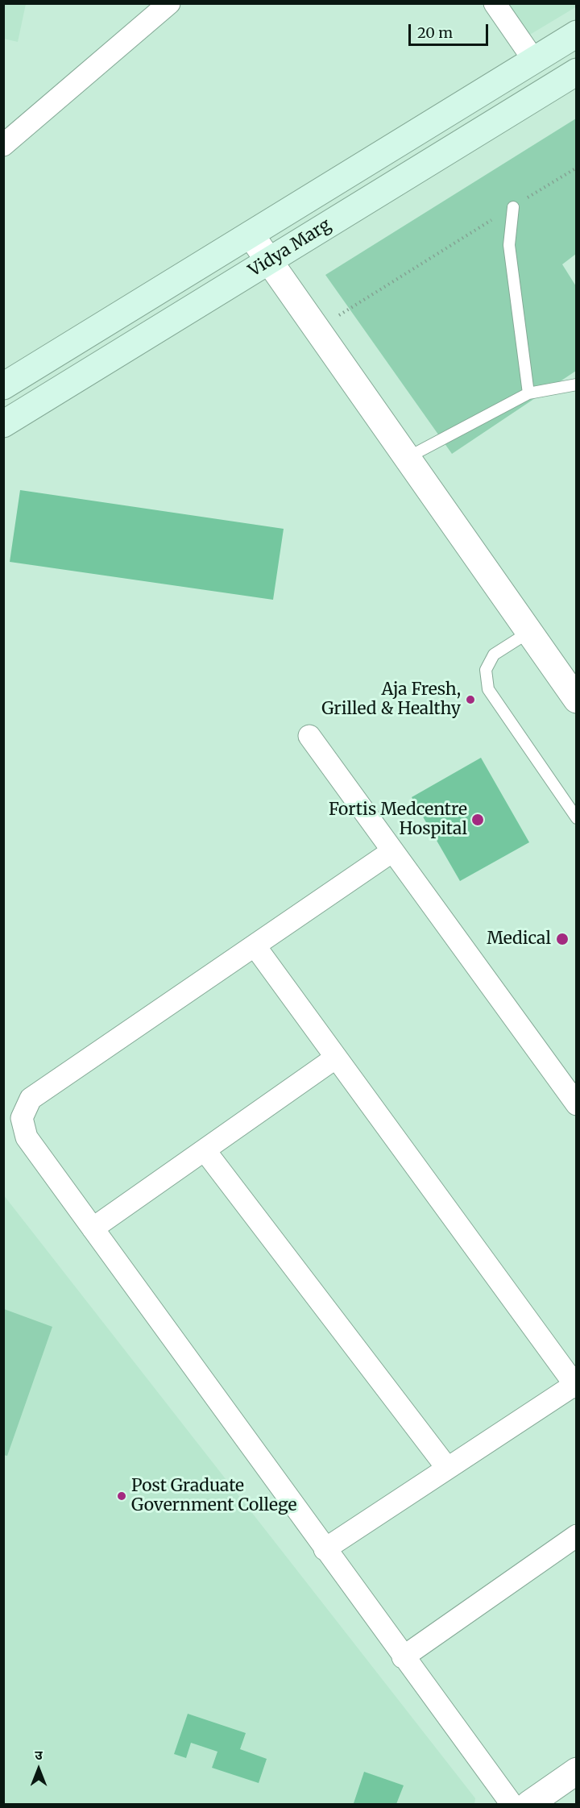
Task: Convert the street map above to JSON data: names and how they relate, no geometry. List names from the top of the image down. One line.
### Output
{"streets":{"main road":["Vidya Marg"]},"places":["Aja Fresh, Grilled & Healthy","Fortis Medcentre Hospital","Medical","Post Graduate Government College"],"scale_bar":"20 m","north":"top"}
